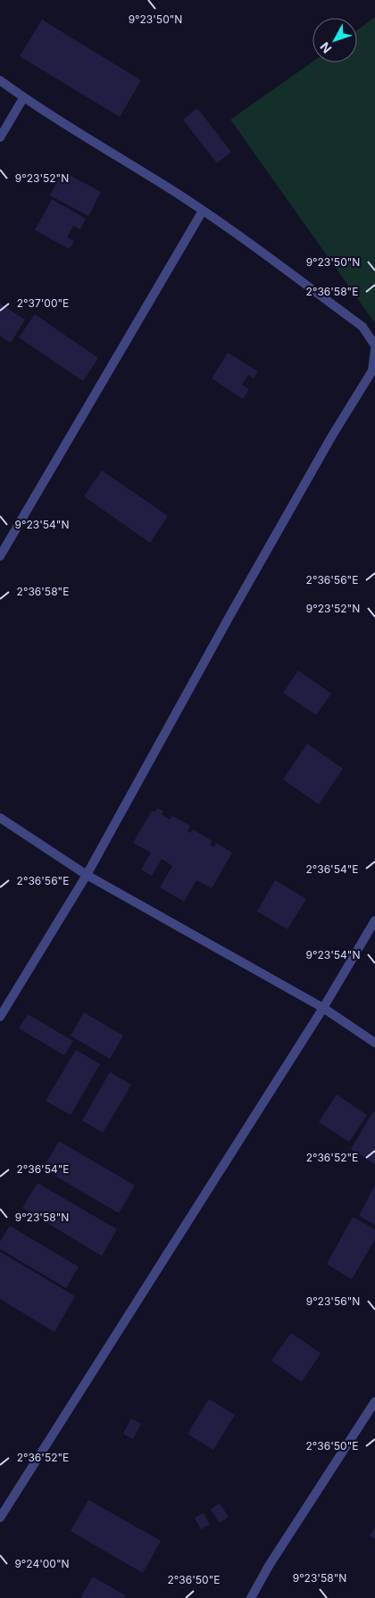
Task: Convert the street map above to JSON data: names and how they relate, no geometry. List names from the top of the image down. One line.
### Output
{"north":"bottom left","coordinates":["9°23'50\"N","9°23'52\"N","2°36'58\"E","2°37'00\"E","9°23'54\"N","2°36'56\"E","2°36'54\"E","2°36'52\"E","9°23'58\"N","9°23'56\"N","2°36'50\"E","9°24'00\"N"]}
